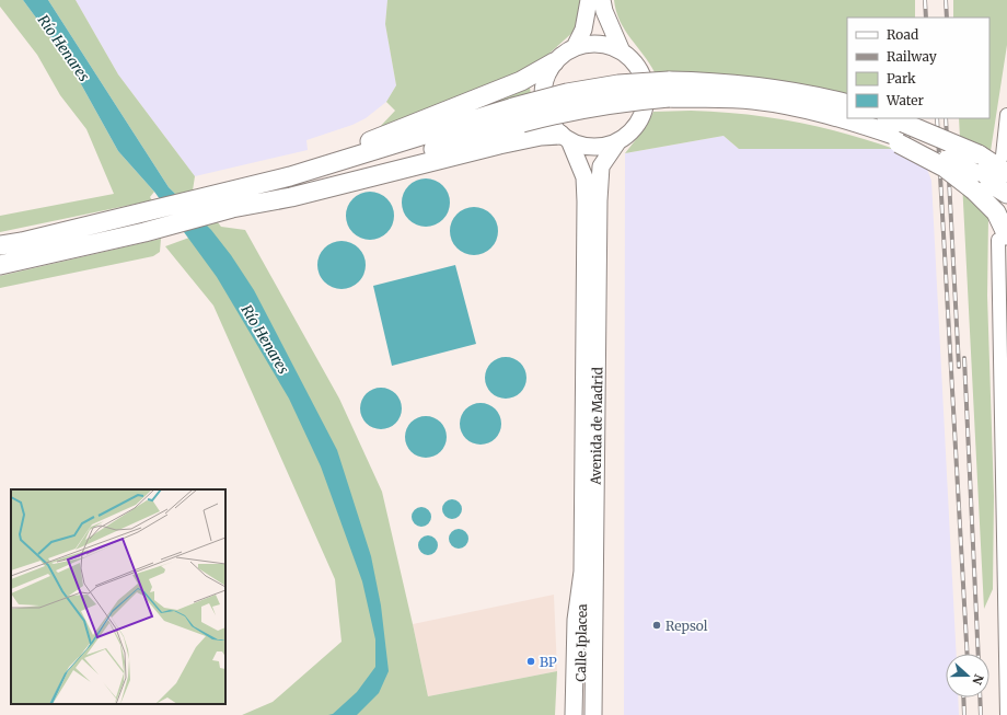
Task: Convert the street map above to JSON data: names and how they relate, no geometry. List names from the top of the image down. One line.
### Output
{"streets":{"main road":["Avenida de Madrid","Calle Iplacea"]},"crossings":[["Avenida de Madrid","Calle Iplacea"]],"water":["Río Henares"],"places":["Repsol","BP"],"legend":["Road","Railway","Park","Water"],"north":"right"}
